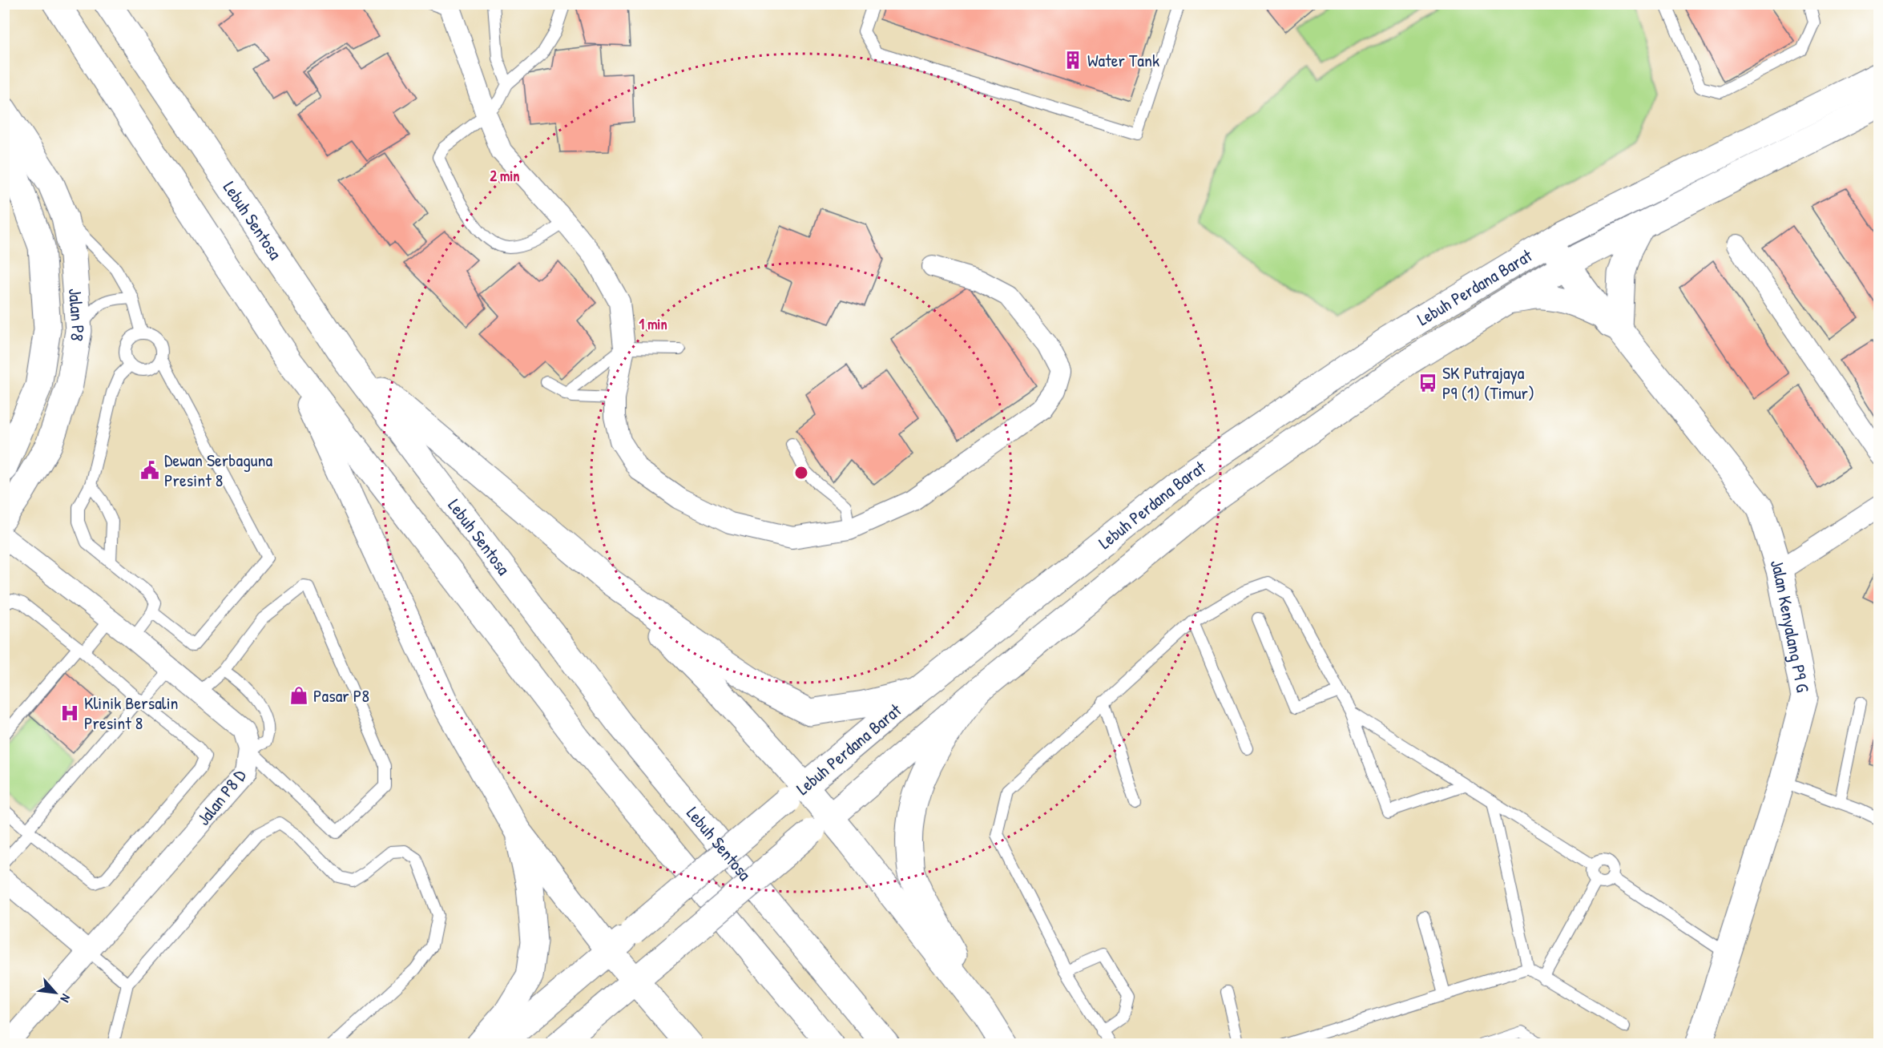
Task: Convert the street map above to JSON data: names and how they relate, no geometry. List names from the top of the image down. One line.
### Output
{"streets":{"main road":["Lebuh Sentosa","Lebuh Perdana Barat","Jalan P8","Jalan Kenyalang P9 G"],"street":["Jalan P8 D"]},"crossings":[["Lebuh Perdana Barat","Jalan Kenyalang P9 G"]],"places":{"building":["Water Tank"],"bus stop":["SK Putrajaya P9 (1) (Timur)"],"public building":["Dewan Serbaguna Presint 8"],"shop":["Pasar P8"],"hospital":["Klinik Bersalin Presint 8"]},"north":"bottom right","rings":["2 min","1 min"]}
